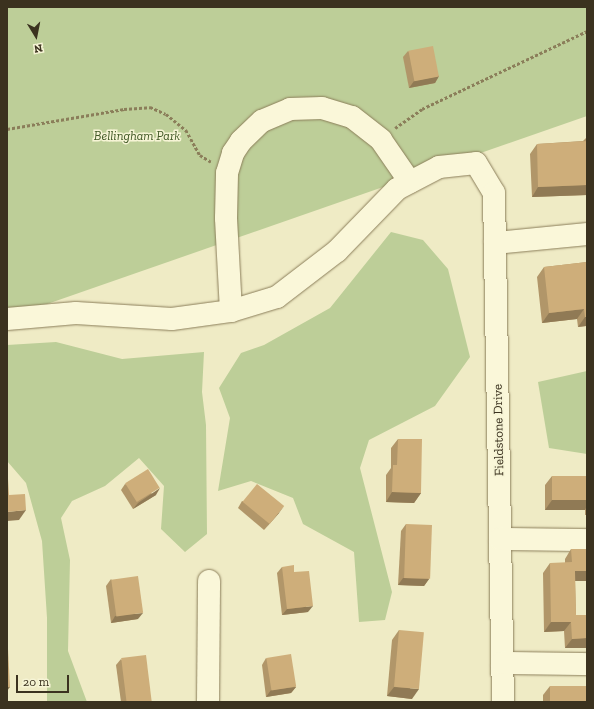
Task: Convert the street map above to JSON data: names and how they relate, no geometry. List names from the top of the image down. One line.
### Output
{"streets":{"street":["Fieldstone Drive"]},"parks":["Bellingham Park"],"scale_bar":"20 m","north":"bottom"}
